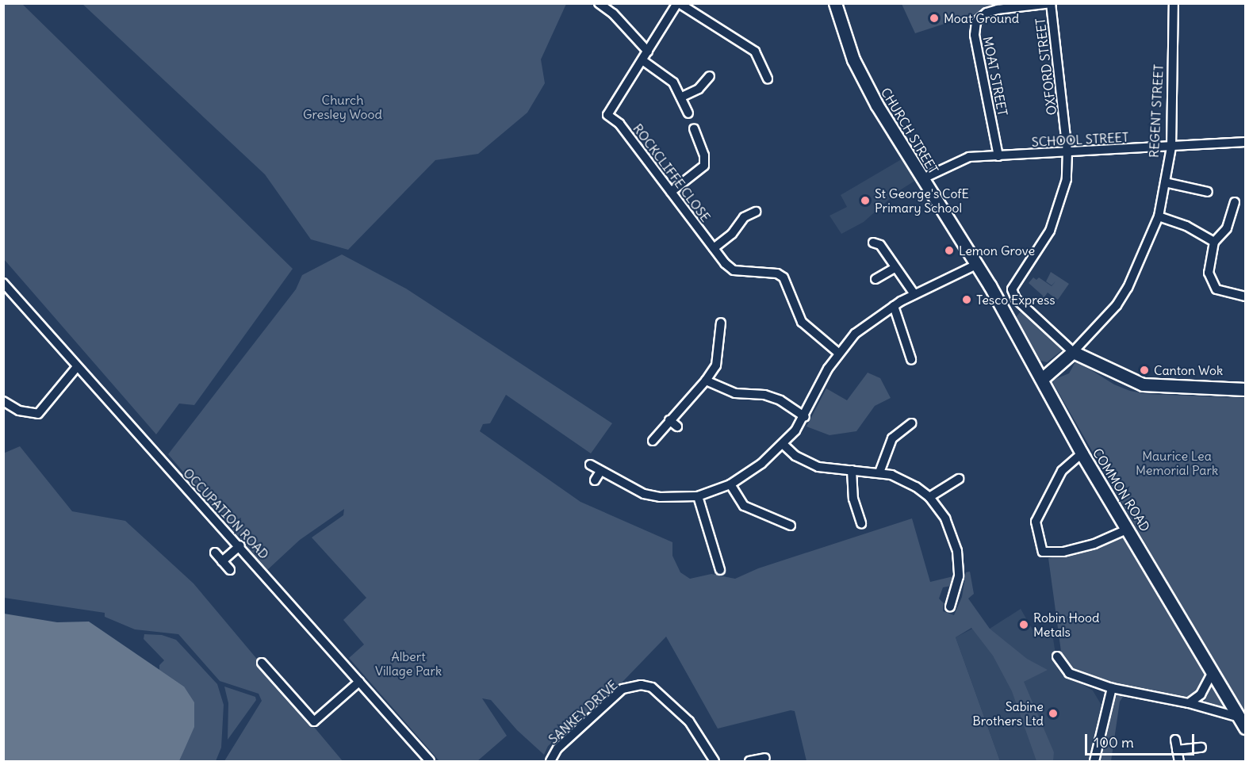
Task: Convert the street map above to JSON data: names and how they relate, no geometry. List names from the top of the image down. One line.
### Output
{"streets":{"street":["OXFORD STREET","MOAT STREET","REGENT STREET","CHURCH STREET","SCHOOL STREET","ROCKCLIFFE CLOSE","COMMON ROAD","OCCUPATION ROAD","SANKEY DRIVE"]},"crossings":[["OXFORD STREET","MOAT STREET"],["OXFORD STREET","REGENT STREET"],["OXFORD STREET","SCHOOL STREET"],["MOAT STREET","SCHOOL STREET"],["REGENT STREET","SCHOOL STREET"],["REGENT STREET","COMMON ROAD"],["CHURCH STREET","SCHOOL STREET"],["CHURCH STREET","COMMON ROAD"]],"parks":["Church Gresley Wood","Maurice Lea Memorial Park","Albert Village Park"],"places":["Moat Ground","St George's CofE Primary School","Lemon Grove","Tesco Express","Canton Wok","Robin Hood Metals","Sabine Brothers Ltd"],"scale_bar":"100 m"}
